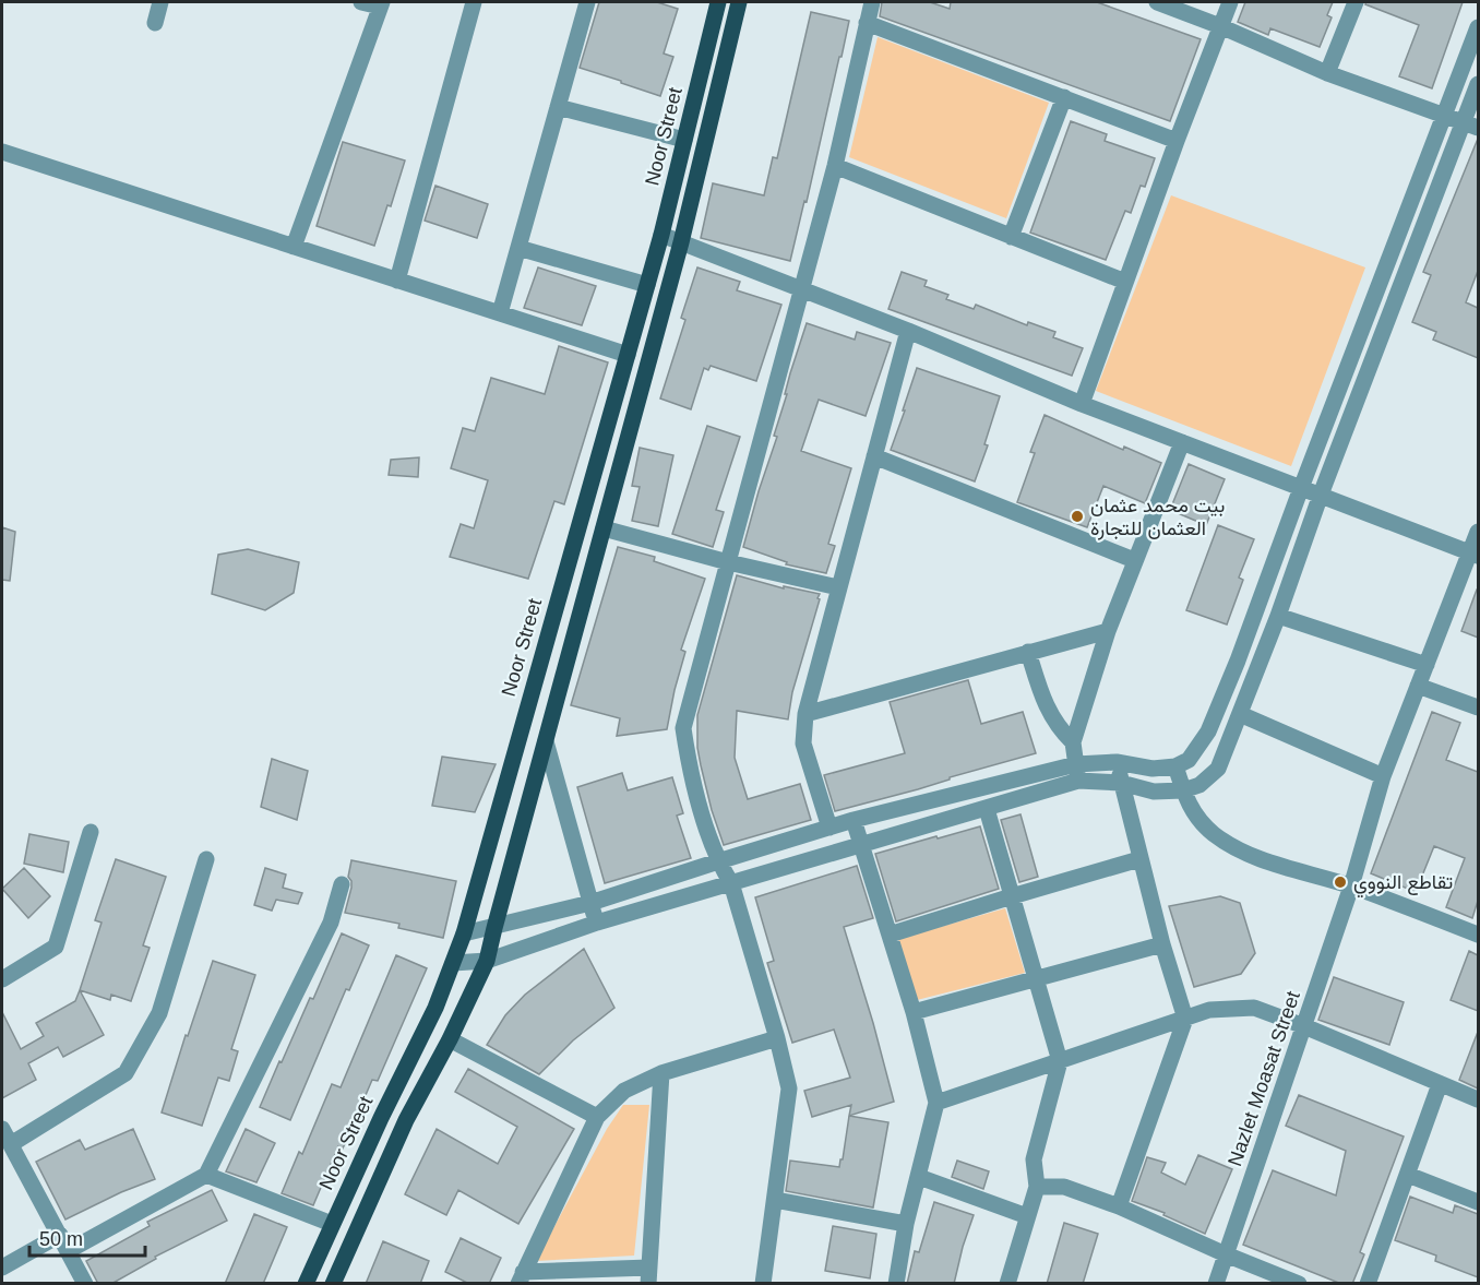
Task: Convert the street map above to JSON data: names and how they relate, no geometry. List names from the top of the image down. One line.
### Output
{"streets":{"main road":["Noor Street"],"street":["Nazlet Moasat Street"]},"places":["بيت محمد عثمان العثمان للتجارة","تقاطع النووي"],"scale_bar":"50 m"}
